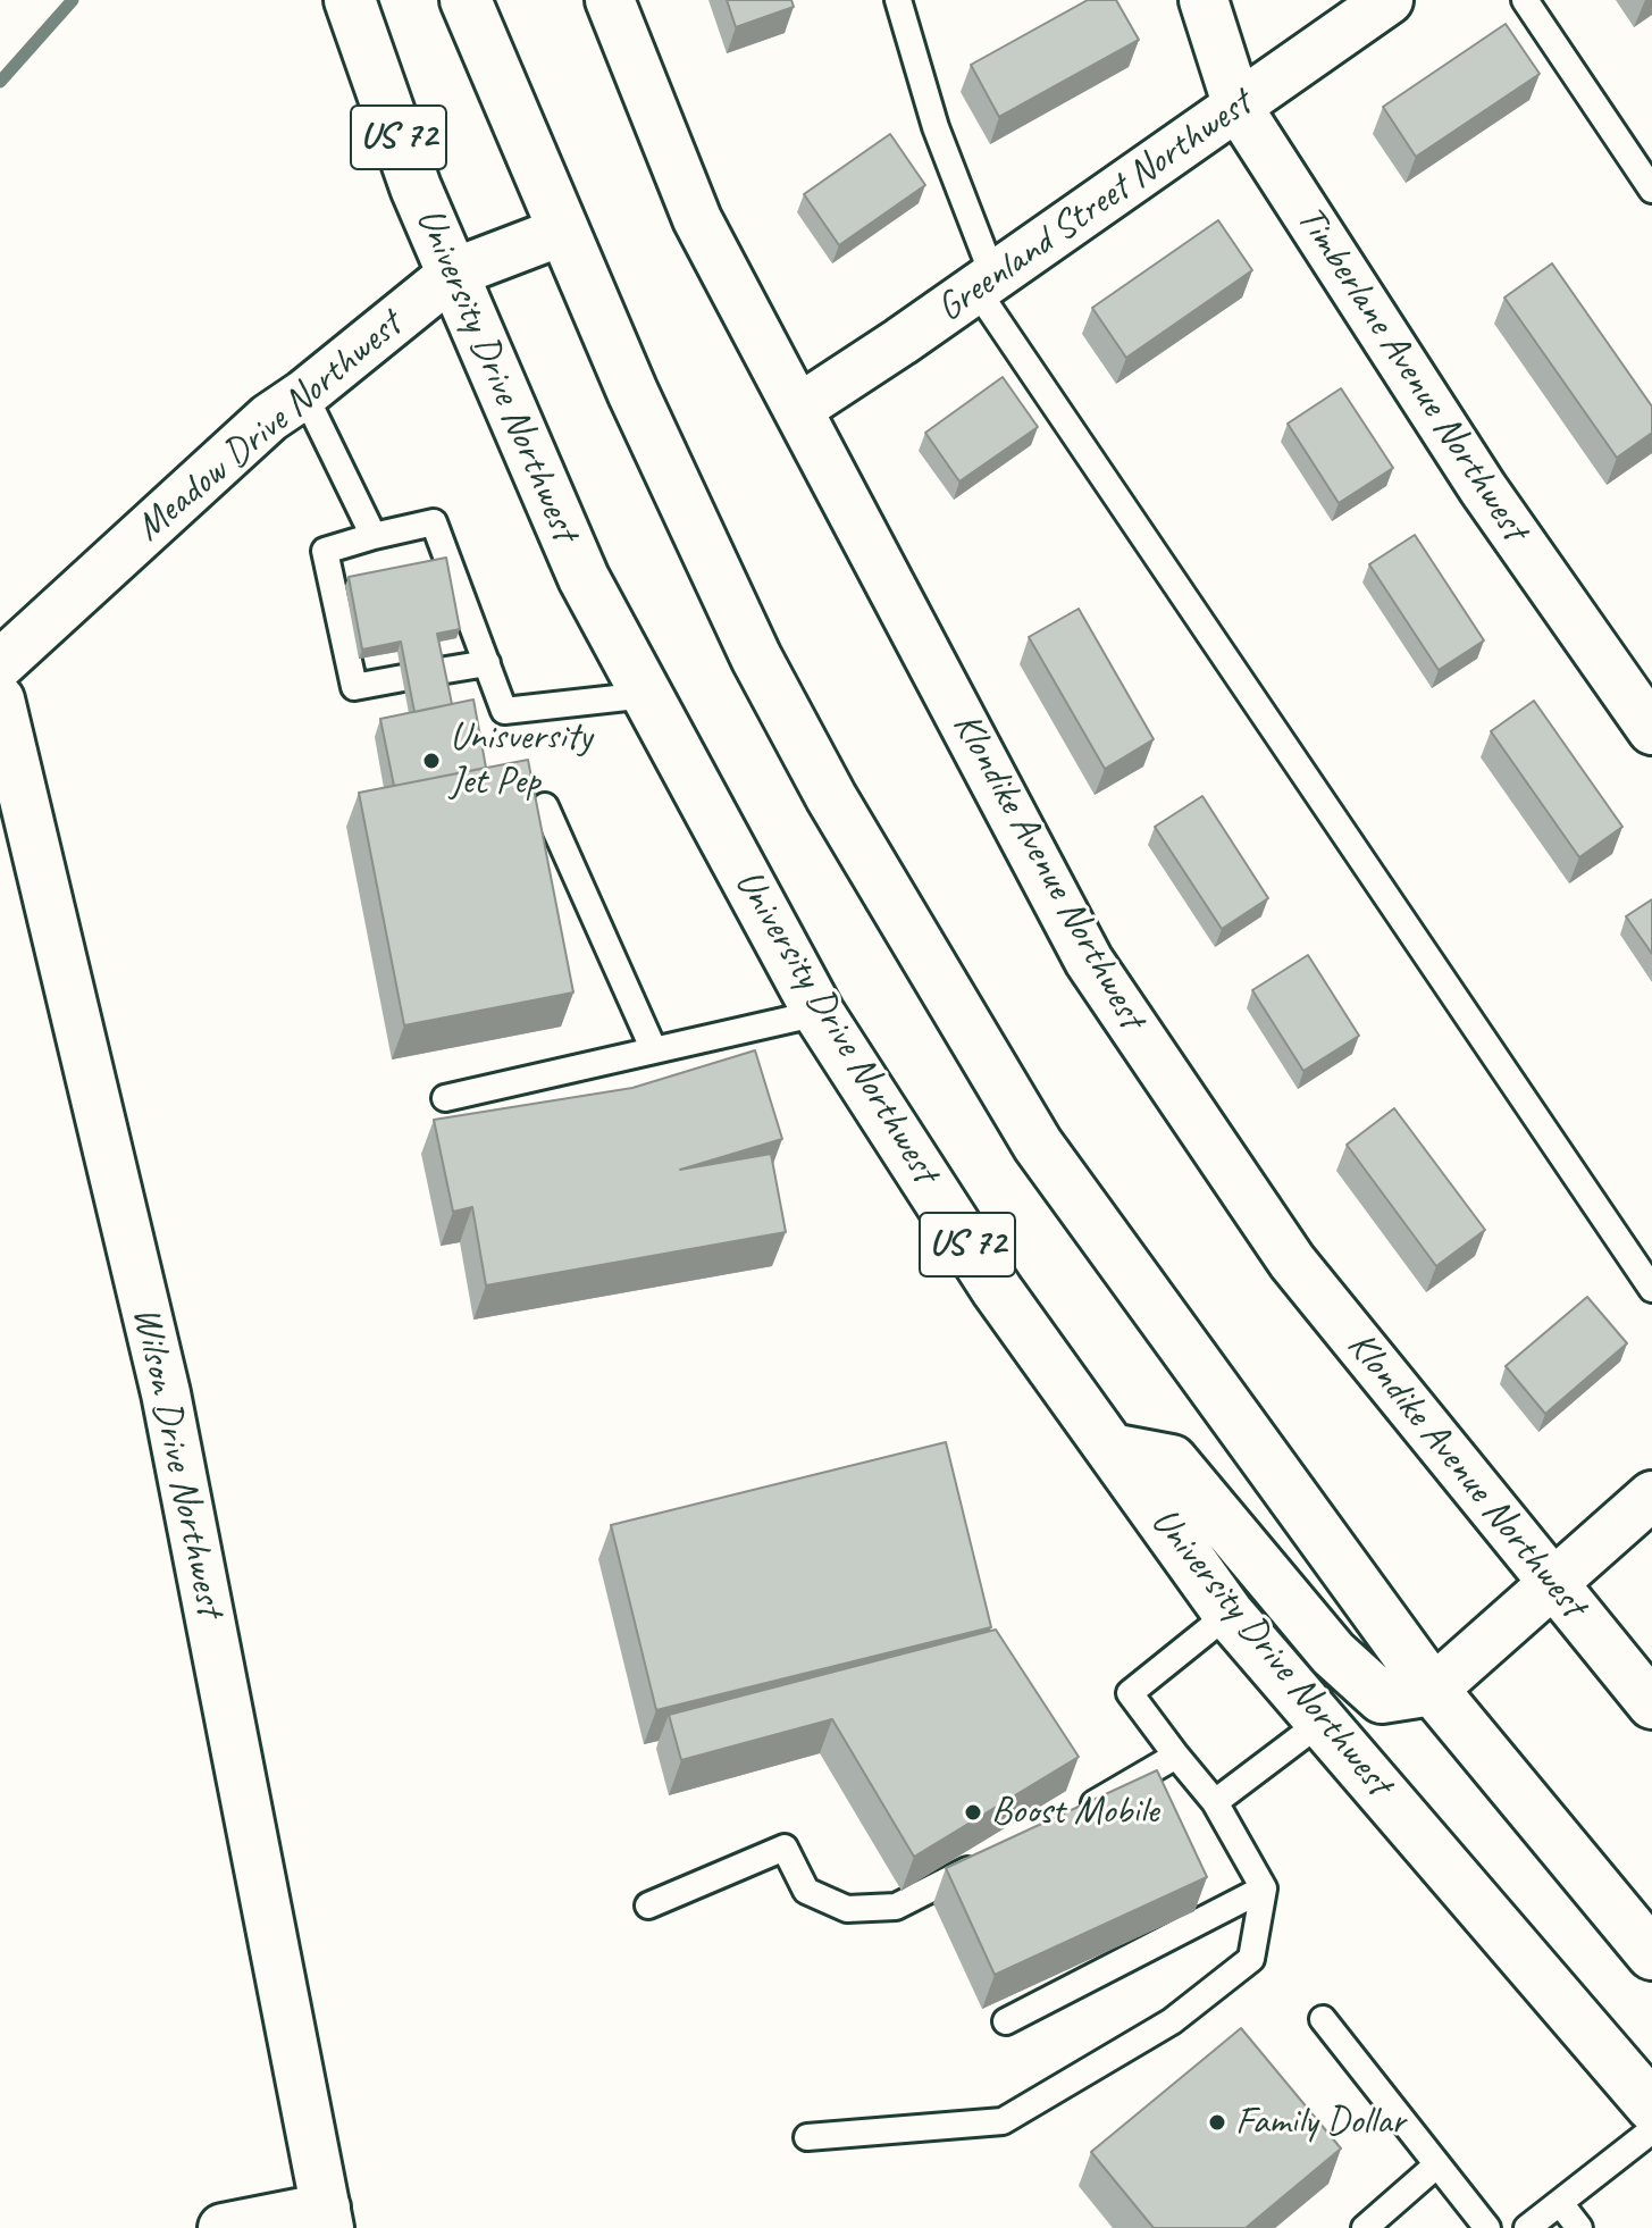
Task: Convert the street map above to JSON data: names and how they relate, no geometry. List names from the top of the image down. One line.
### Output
{"streets":{"highway":["US 72","University Drive Northwest"],"street":["Greenland Street Northwest","Timberlane Avenue Northwest","Meadow Drive Northwest","Klondike Avenue Northwest","Wilson Drive Northwest"]},"crossings":[["Greenland Street Northwest","Timberlane Avenue Northwest"],["Greenland Street Northwest","Klondike Avenue Northwest"],["University Drive Northwest","Meadow Drive Northwest"]],"places":["Unisversity Jet Pep","Boost Mobile","Family Dollar"]}
